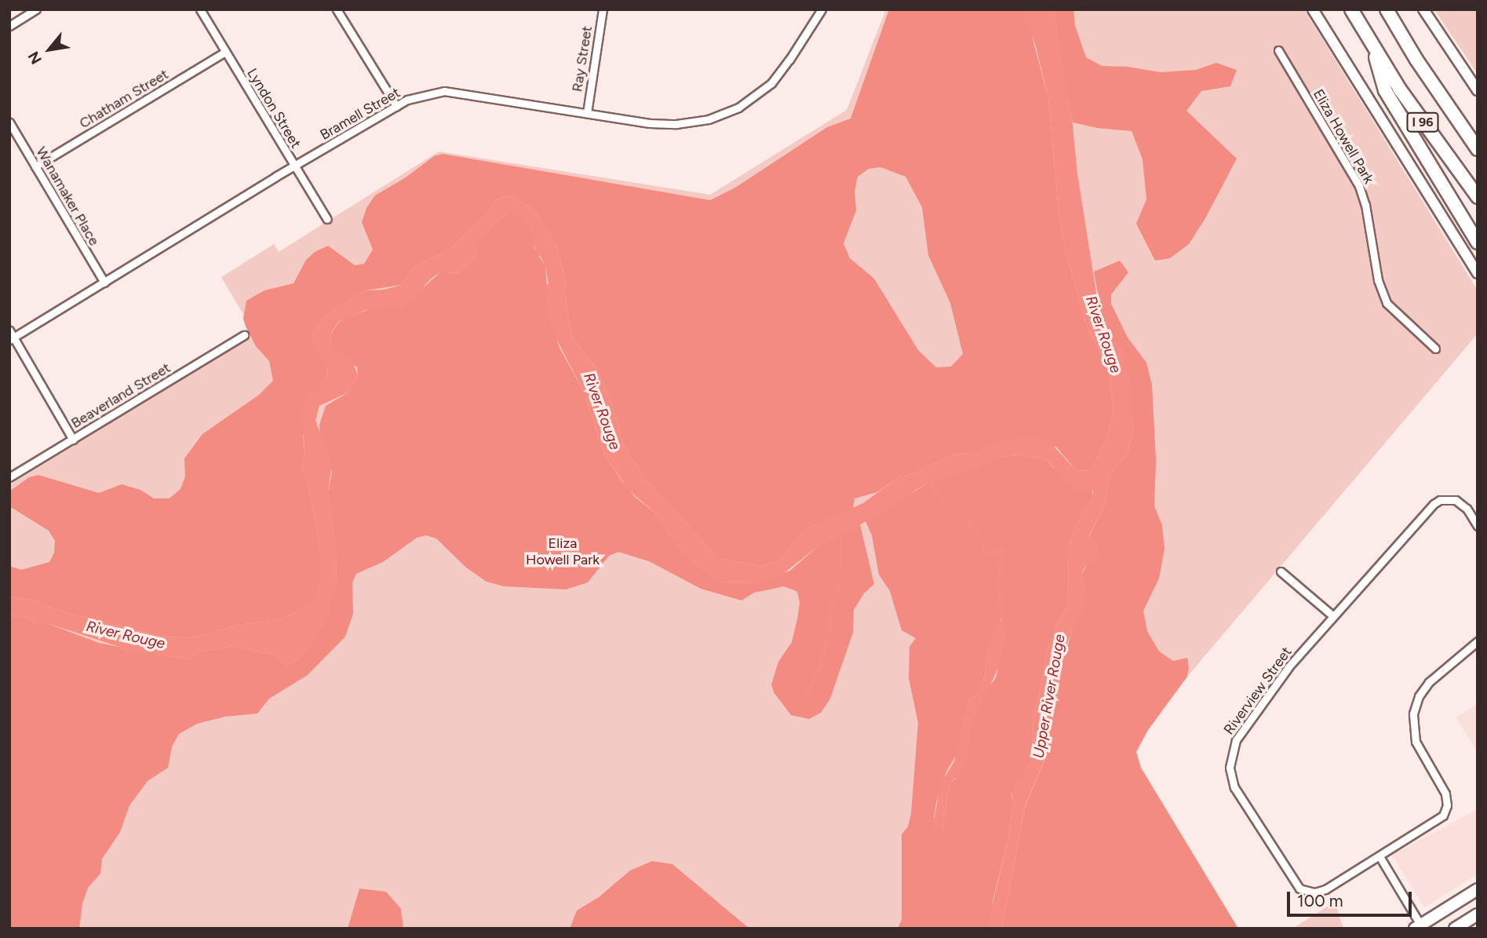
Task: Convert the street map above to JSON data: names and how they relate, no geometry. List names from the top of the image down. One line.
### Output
{"streets":{"highway":["I 96"],"street":["Ray Street","Chatham Street","Lyndon Street","Bramell Street","Eliza Howell Park","Wanamaker Place","Beaverland Street","Riverview Street"]},"crossings":[["Ray Street","Bramell Street"],["Chatham Street","Lyndon Street"],["Chatham Street","Wanamaker Place"],["Lyndon Street","Bramell Street"],["Bramell Street","Wanamaker Place"]],"water":["River Rouge","Upper River Rouge"],"parks":["Eliza Howell Park"],"scale_bar":"100 m","north":"bottom left"}
